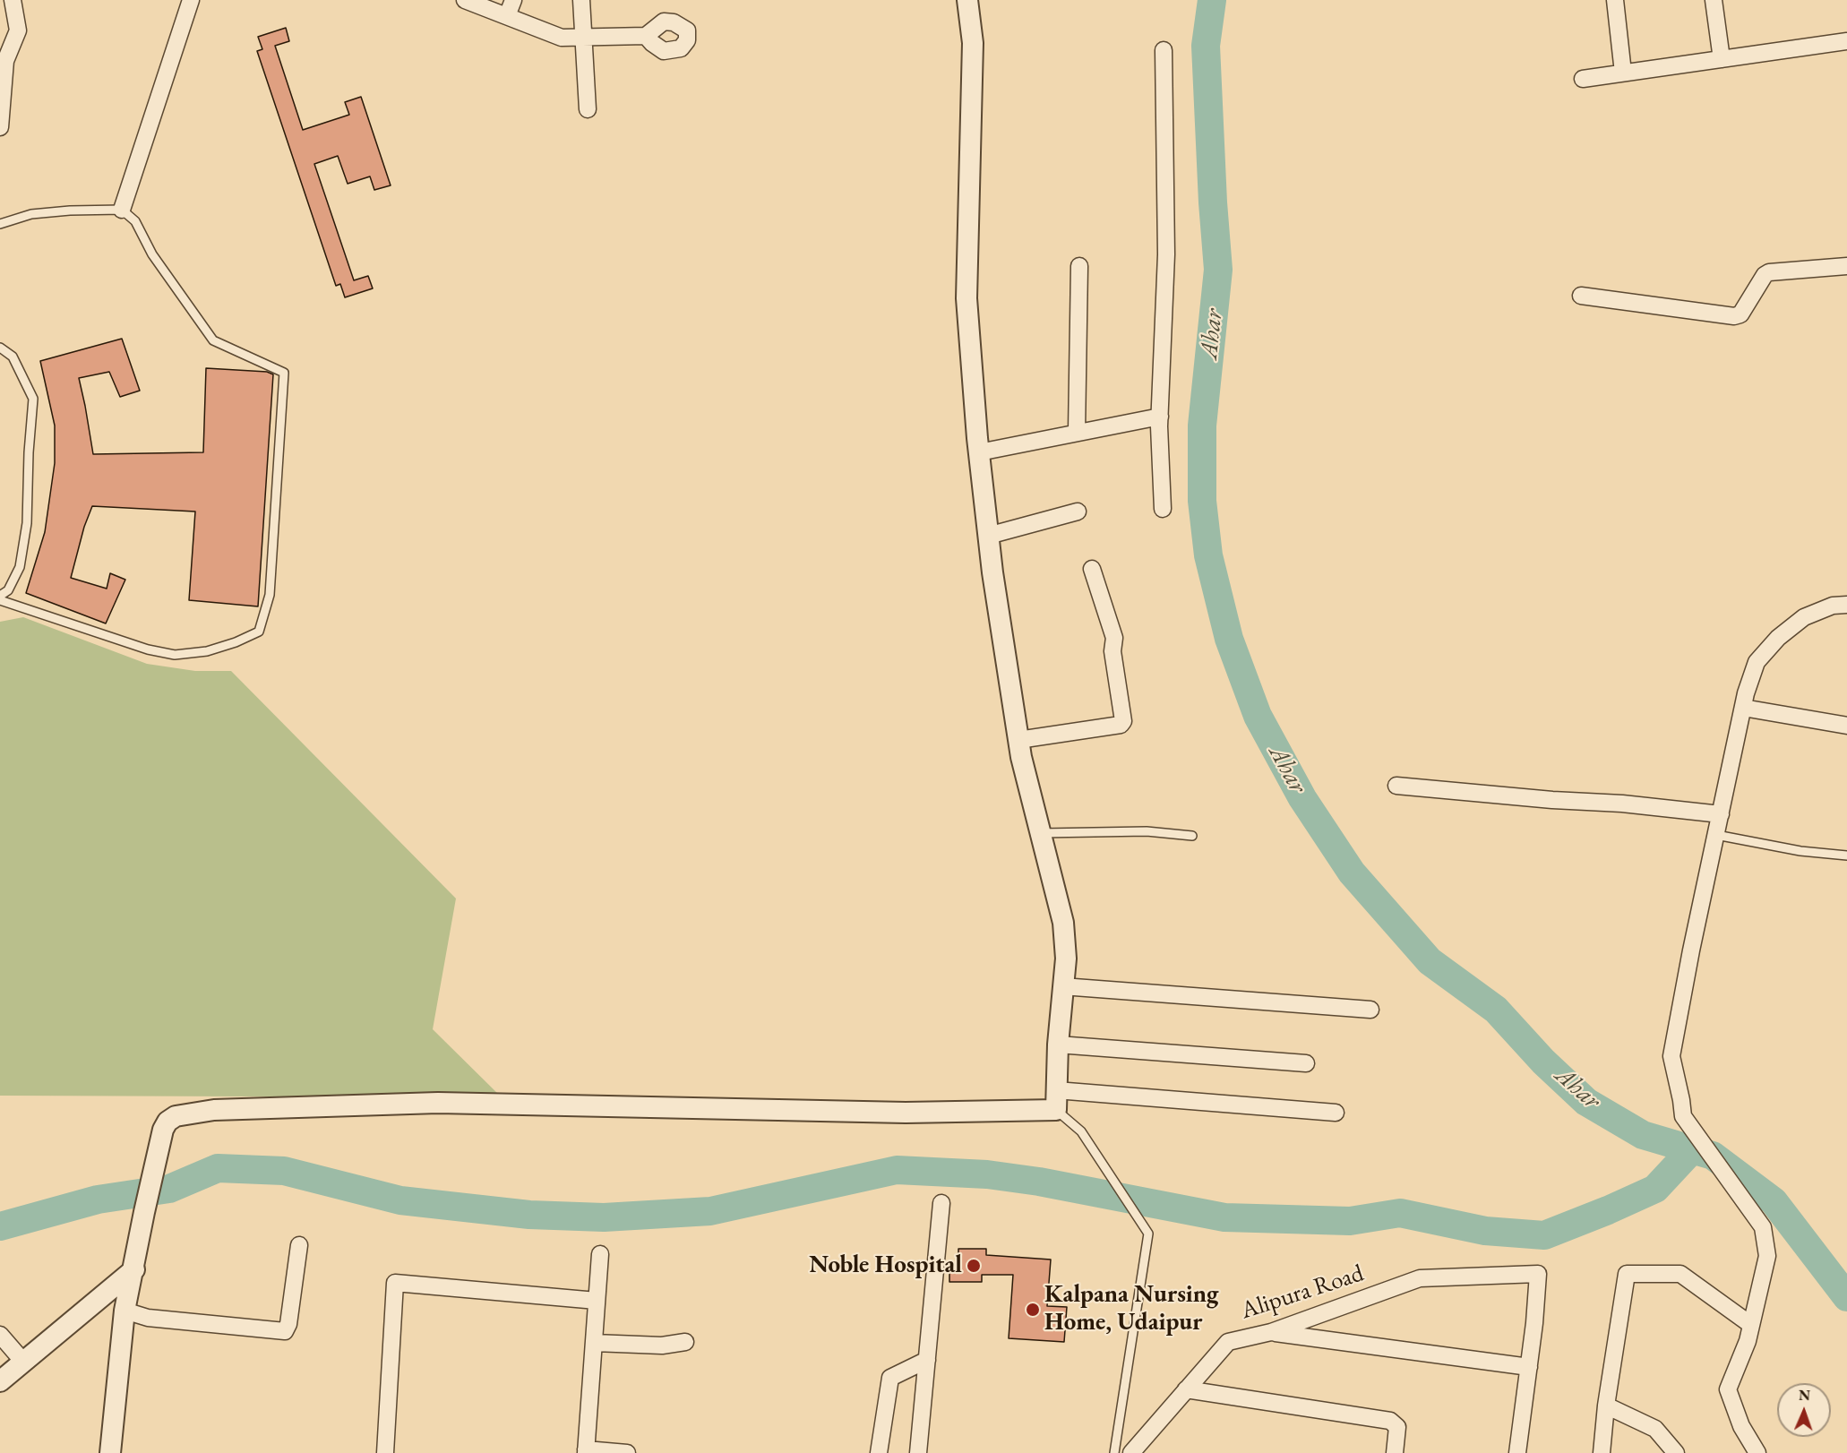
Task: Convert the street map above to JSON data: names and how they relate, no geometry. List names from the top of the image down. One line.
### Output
{"streets":{"street":["Alipura Road"]},"water":["Ahar"],"places":["Noble Hospital","Kalpana Nursing Home, Udaipur"],"north":"top"}
